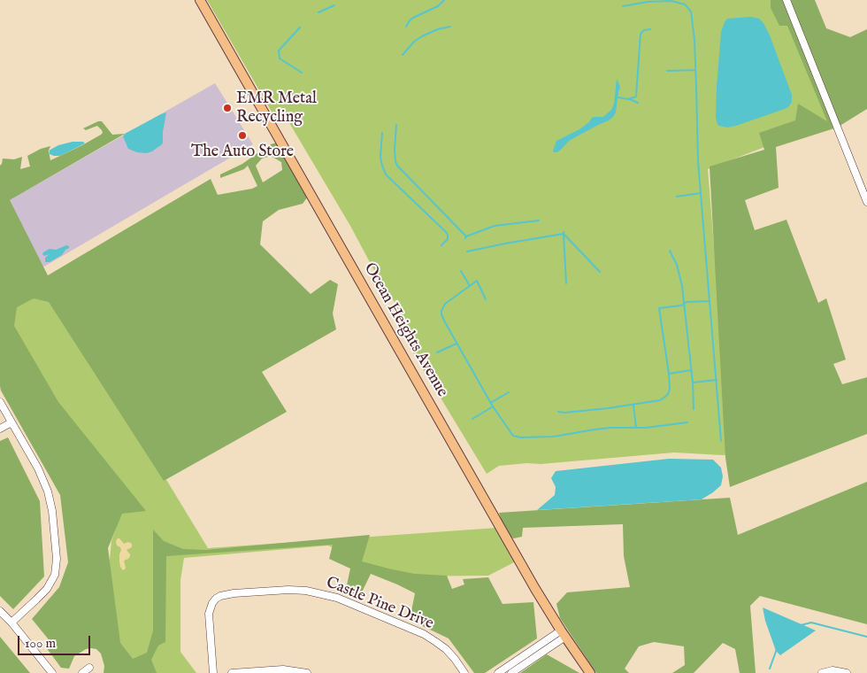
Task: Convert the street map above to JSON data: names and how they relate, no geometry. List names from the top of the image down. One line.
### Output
{"streets":{"main road":["Ocean Heights Avenue"],"street":["Castle Pine Drive"]},"places":["EMR Metal Recycling","The Auto Store"],"scale_bar":"100 m"}
